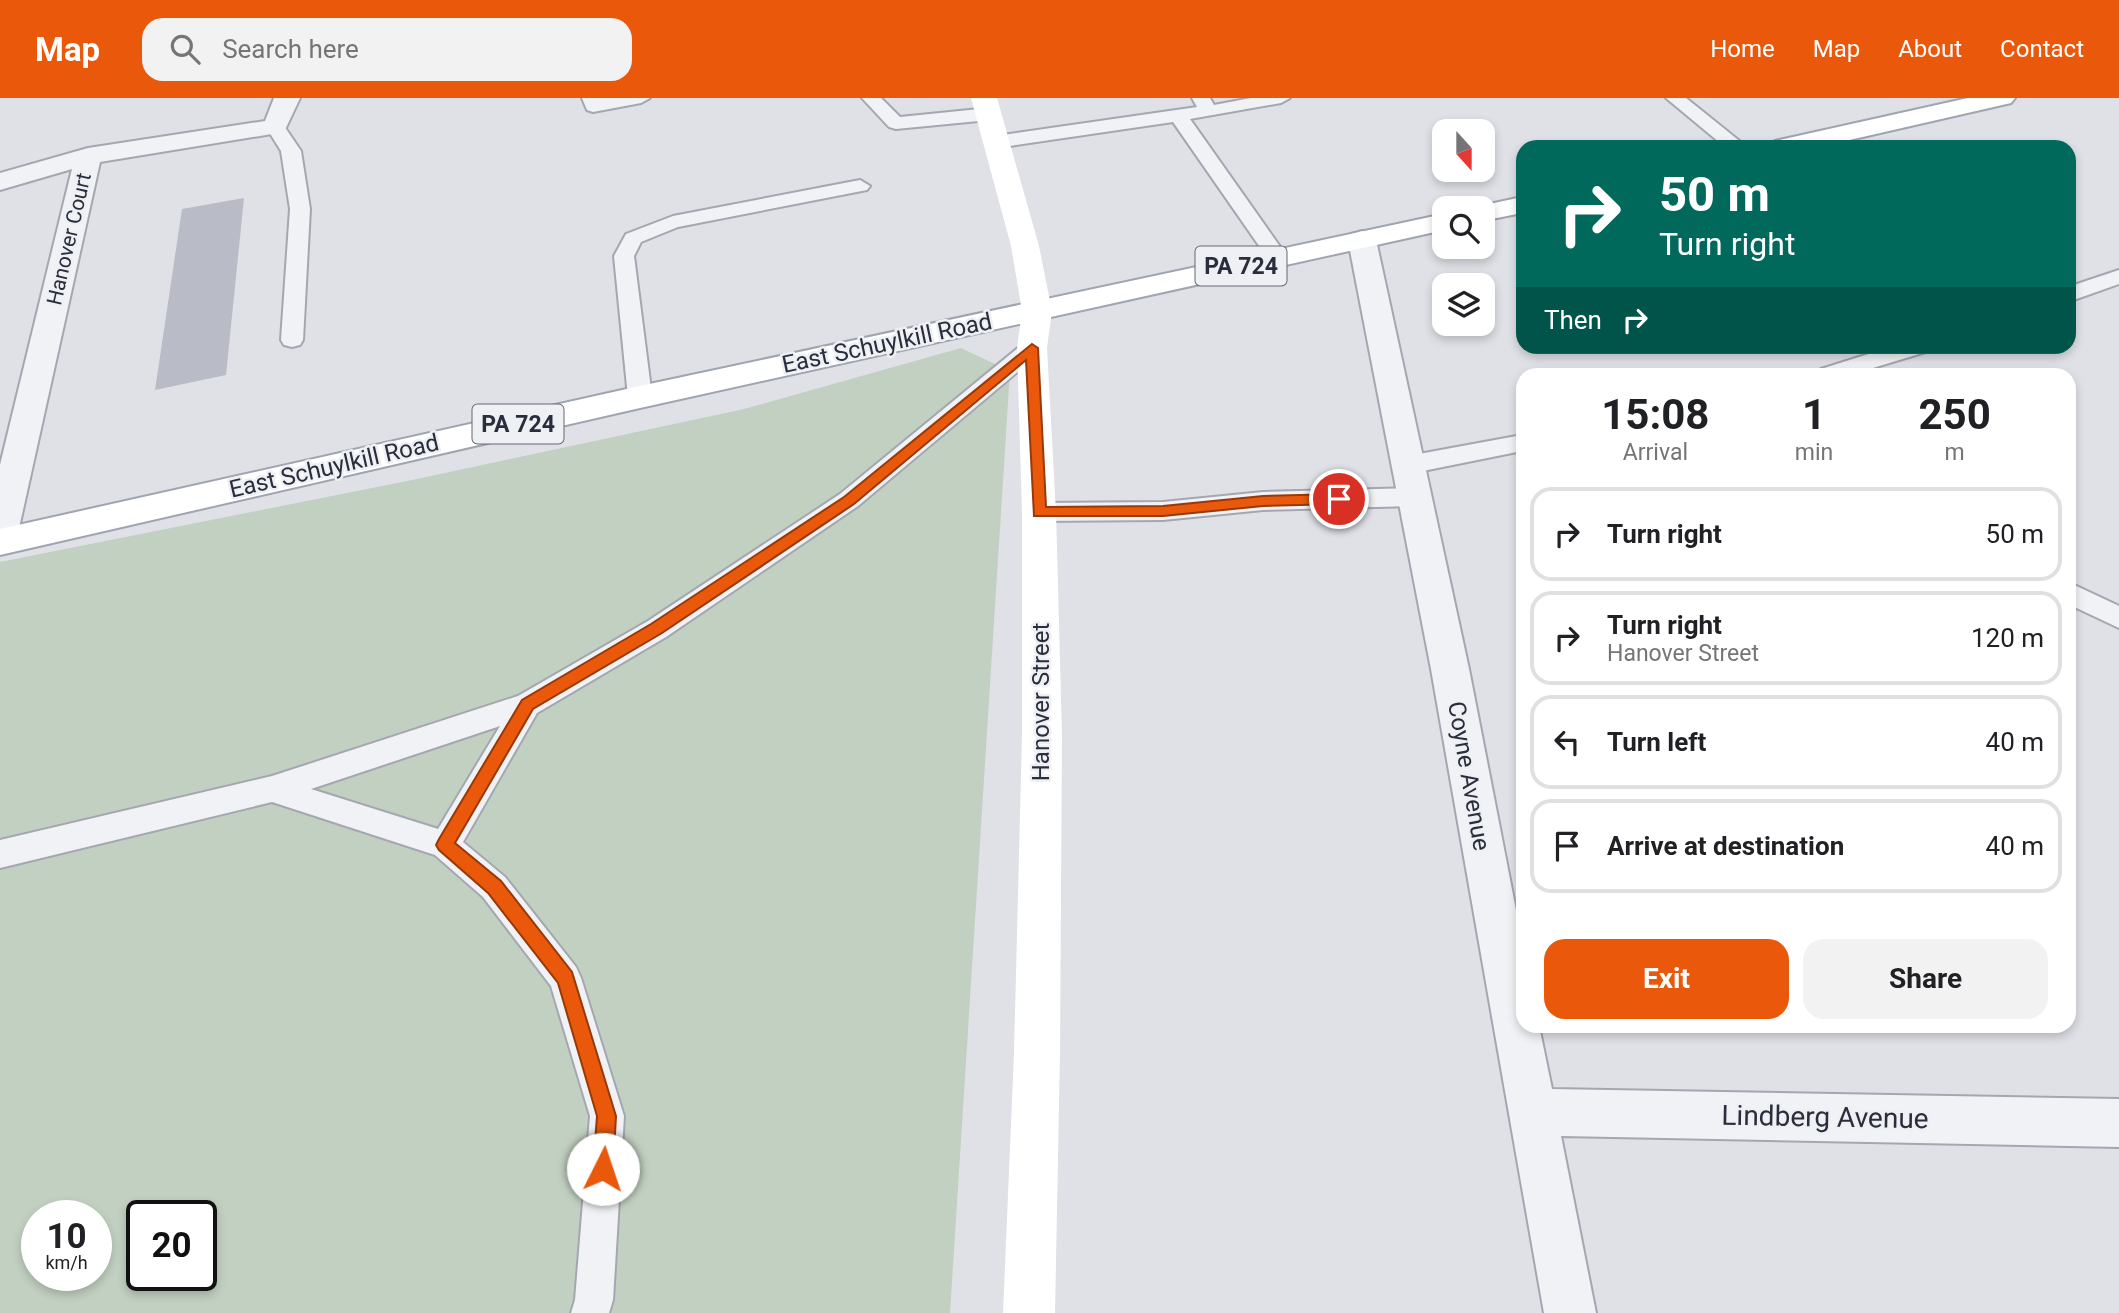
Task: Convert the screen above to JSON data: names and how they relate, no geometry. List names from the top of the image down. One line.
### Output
{"streets":{"main road":["PA 724","East Schuylkill Road","Hanover Street"],"street":["Hanover Court","Coyne Avenue","Lindberg Avenue"]},"crossings":[["Hanover Court","East Schuylkill Road"],["PA 724","East Schuylkill Road"],["PA 724","Hanover Street"],["PA 724","Coyne Avenue"],["East Schuylkill Road","Hanover Street"],["Coyne Avenue","Lindberg Avenue"]],"north":"bottom","page":{"header":"Map","search":"Search here","nav":["Home","Map","About","Contact"],"turn":["50 m","Turn right"],"then":"Then","eta":["15:08","Arrival","1","min","250","m"],"list":[{"name":"Turn right","value":"50 m"},{"name":"Turn right","note":"Hanover Street","value":"120 m"},{"name":"Turn left","value":"40 m"},{"name":"Arrive at destination","value":"40 m"}],"buttons":["Exit","Share"],"speed":"10 km/h","limit":"20"}}
